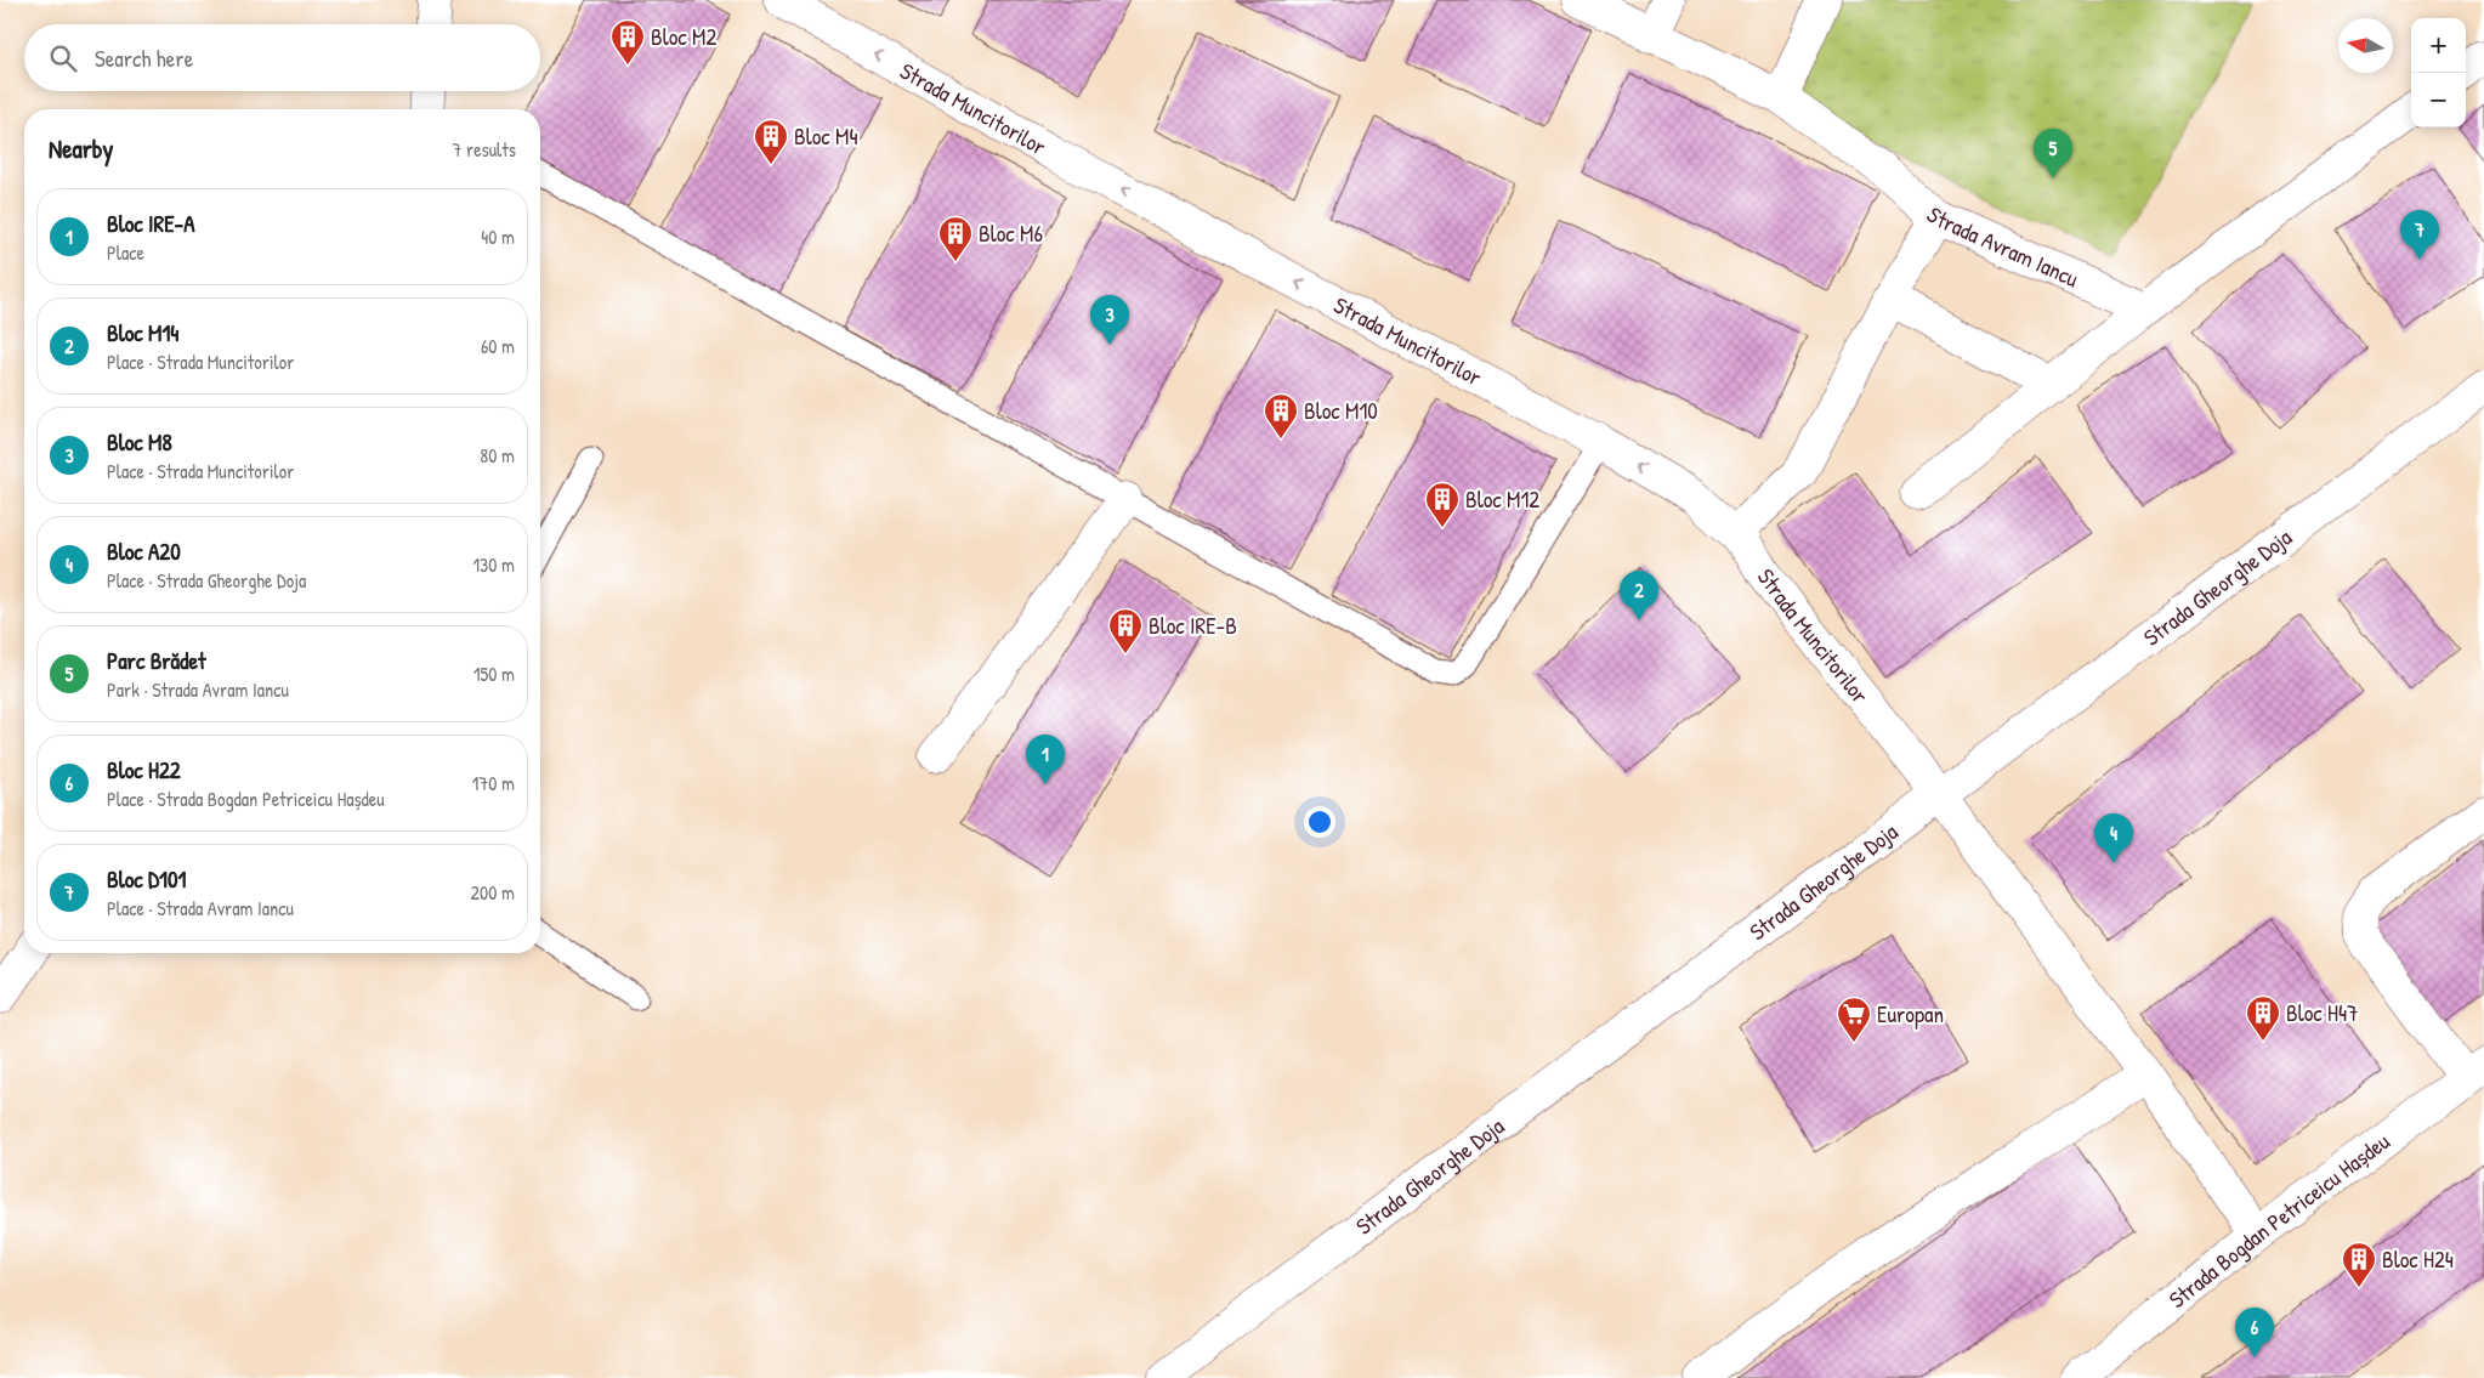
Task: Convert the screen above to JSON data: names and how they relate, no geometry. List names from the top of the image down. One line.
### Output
{"streets":{"street":["Strada Muncitorilor","Strada Avram Iancu","Strada Gheorghe Doja","Strada Bogdan Petriceicu Hașdeu"]},"crossings":[["Strada Muncitorilor","Strada Gheorghe Doja"],["Strada Muncitorilor","Strada Bogdan Petriceicu Hașdeu"]],"one_way":["Strada Muncitorilor"],"places":{"building":["Bloc M2","Bloc M4","Bloc M6","Bloc M10","Bloc M12","Bloc IRE-B","Bloc H47","Bloc H24"],"supermarket":["Europan"]},"north":"left","page":{"map_buttons":["+","−"],"search":"Search here","heading":["Nearby","7 results"],"pins":["5","7","3","2","1","4","6"],"list":[{"mark":"1","name":"Bloc IRE-A","note":"Place","value":"40 m"},{"mark":"2","name":"Bloc M14","note":"Place · Strada Muncitorilor","value":"60 m"},{"mark":"3","name":"Bloc M8","note":"Place · Strada Muncitorilor","value":"80 m"},{"mark":"4","name":"Bloc A20","note":"Place · Strada Gheorghe Doja","value":"130 m"},{"mark":"5","name":"Parc Brădet","note":"Park · Strada Avram Iancu","value":"150 m"},{"mark":"6","name":"Bloc H22","note":"Place · Strada Bogdan Petriceicu Hașdeu","value":"170 m"},{"mark":"7","name":"Bloc D101","note":"Place · Strada Avram Iancu","value":"200 m"}]}}
